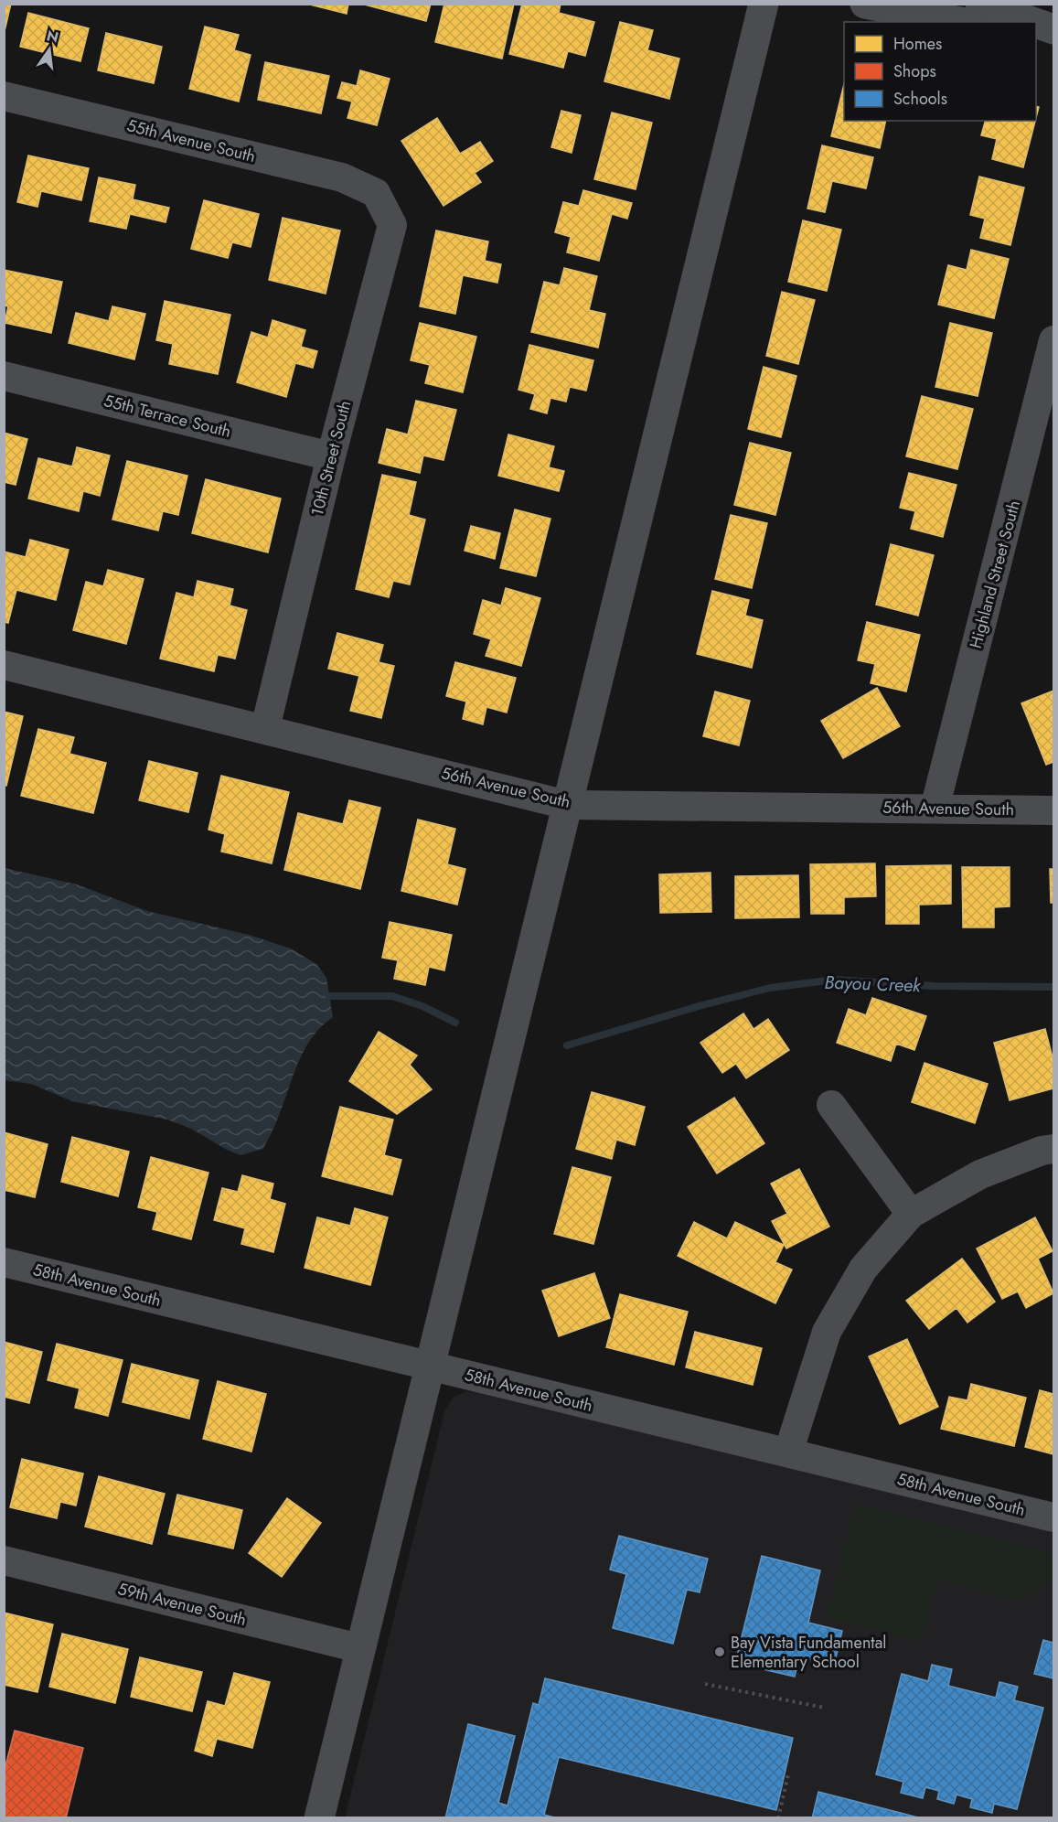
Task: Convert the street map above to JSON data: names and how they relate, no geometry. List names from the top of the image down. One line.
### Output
{"streets":{"street":["55th Avenue South","55th Terrace South","10th Street South","Highland Street South","56th Avenue South","58th Avenue South","59th Avenue South"]},"crossings":[["55th Avenue South","10th Street South"],["55th Terrace South","10th Street South"],["10th Street South","56th Avenue South"],["Highland Street South","56th Avenue South"]],"water":["Bayou Creek"],"places":["Bay Vista Fundamental Elementary School"],"legend":["Homes","Shops","Schools"],"north":"top"}
